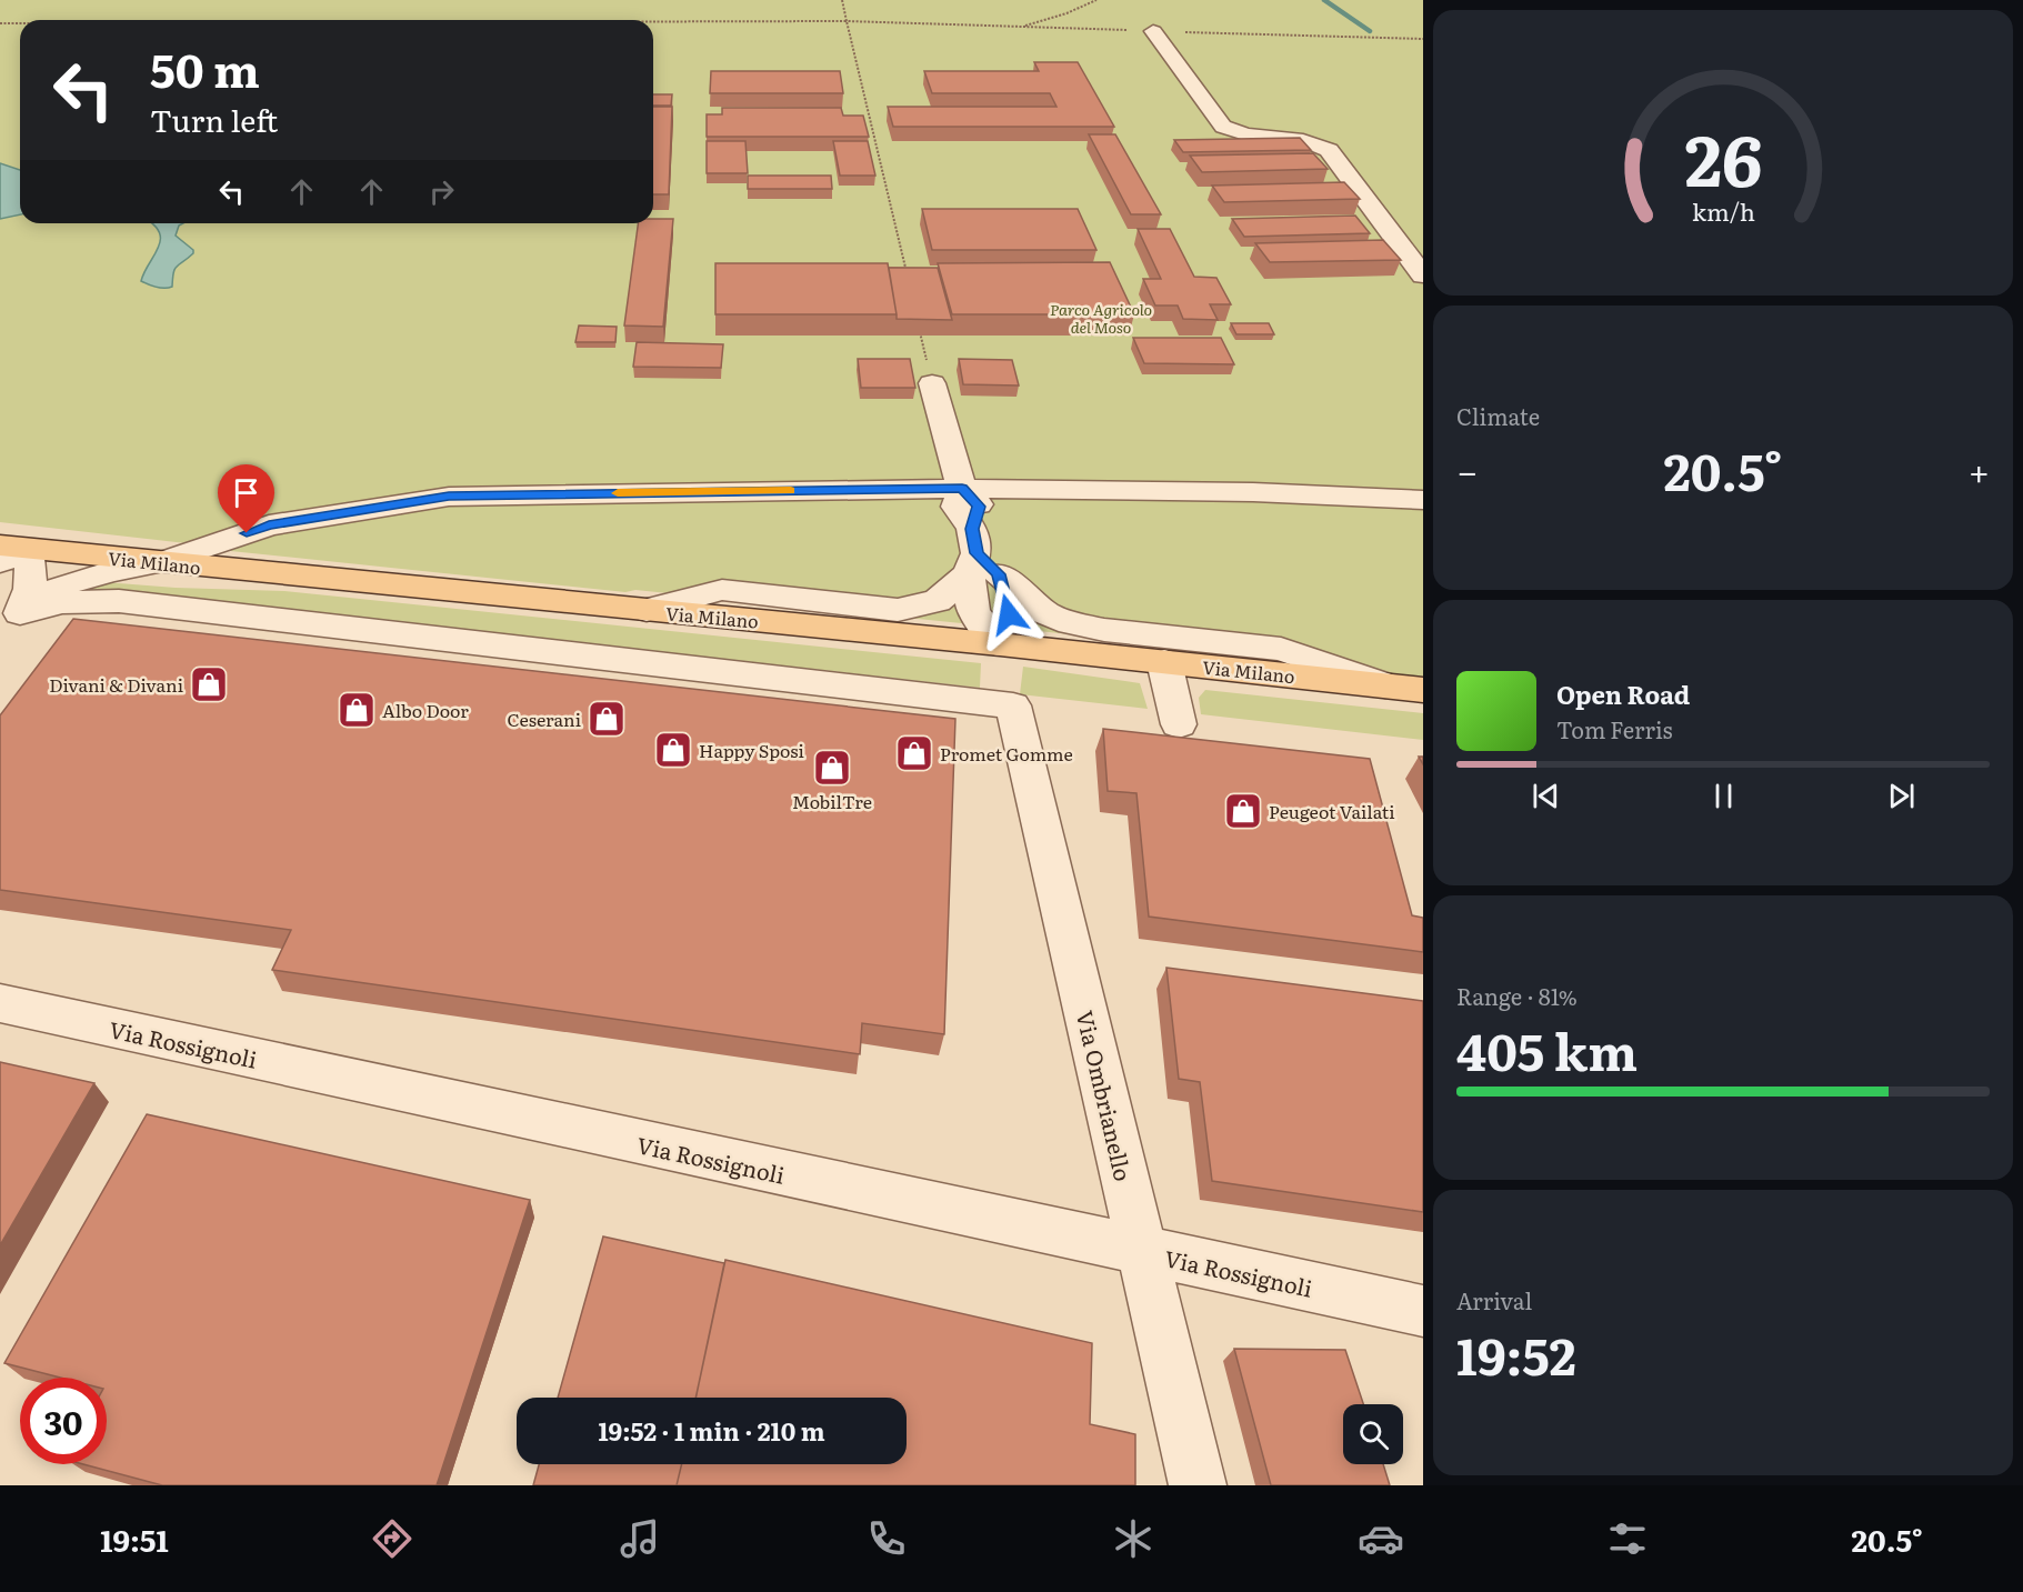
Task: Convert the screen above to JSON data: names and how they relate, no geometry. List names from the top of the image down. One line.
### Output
{"streets":{"main road":["Via Milano"],"street":["Via Rossignoli","Via Ombrianello"]},"crossings":[["Via Rossignoli","Via Ombrianello"]],"parks":["Parco Agricolo del Moso"],"places":{"shop":["Divani & Divani","Albo Door","Ceserani","Happy Sposi","Promet Gomme","MobilTre","Peugeot Vailati"]},"page":{"turn":["50 m","Turn left"],"tile":["Climate",["Range · 81%","405 km"],["Arrival","19:52"]],"heat":["−","20.5°","+"],"song":["Open Road","Tom Ferris"],"limit":"30","trip":"19:52 · 1 min · 210 m","tabs":["19:51","20.5°"],"gauge":["26","km/h"]}}
